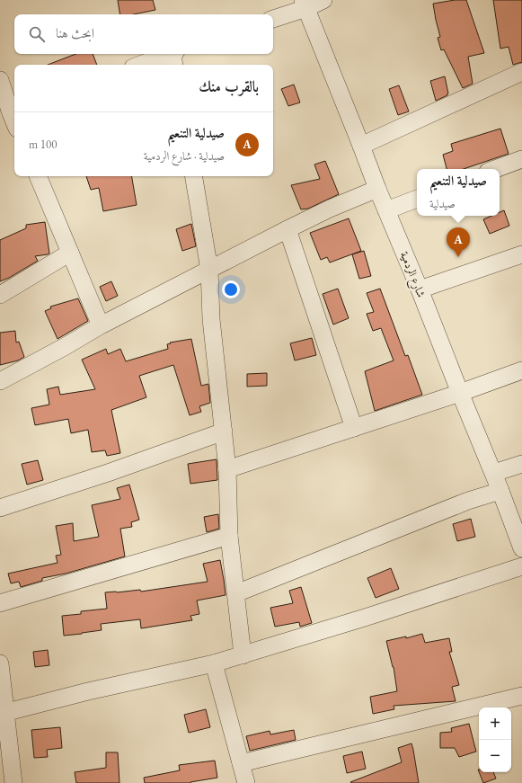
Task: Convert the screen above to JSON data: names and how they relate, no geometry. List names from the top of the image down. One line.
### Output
{"streets":{"street":["شارع الردمية"]},"page":{"search":"ابحث هنا","heading":"بالقرب منك","list":[{"mark":"A","name":"صيدلية التنعيم","note":"صيدلية · شارع الردمية","value":"100 m"}],"popup":["صيدلية التنعيم","صيدلية"],"pins":"A","map_buttons":["+","−"]}}
